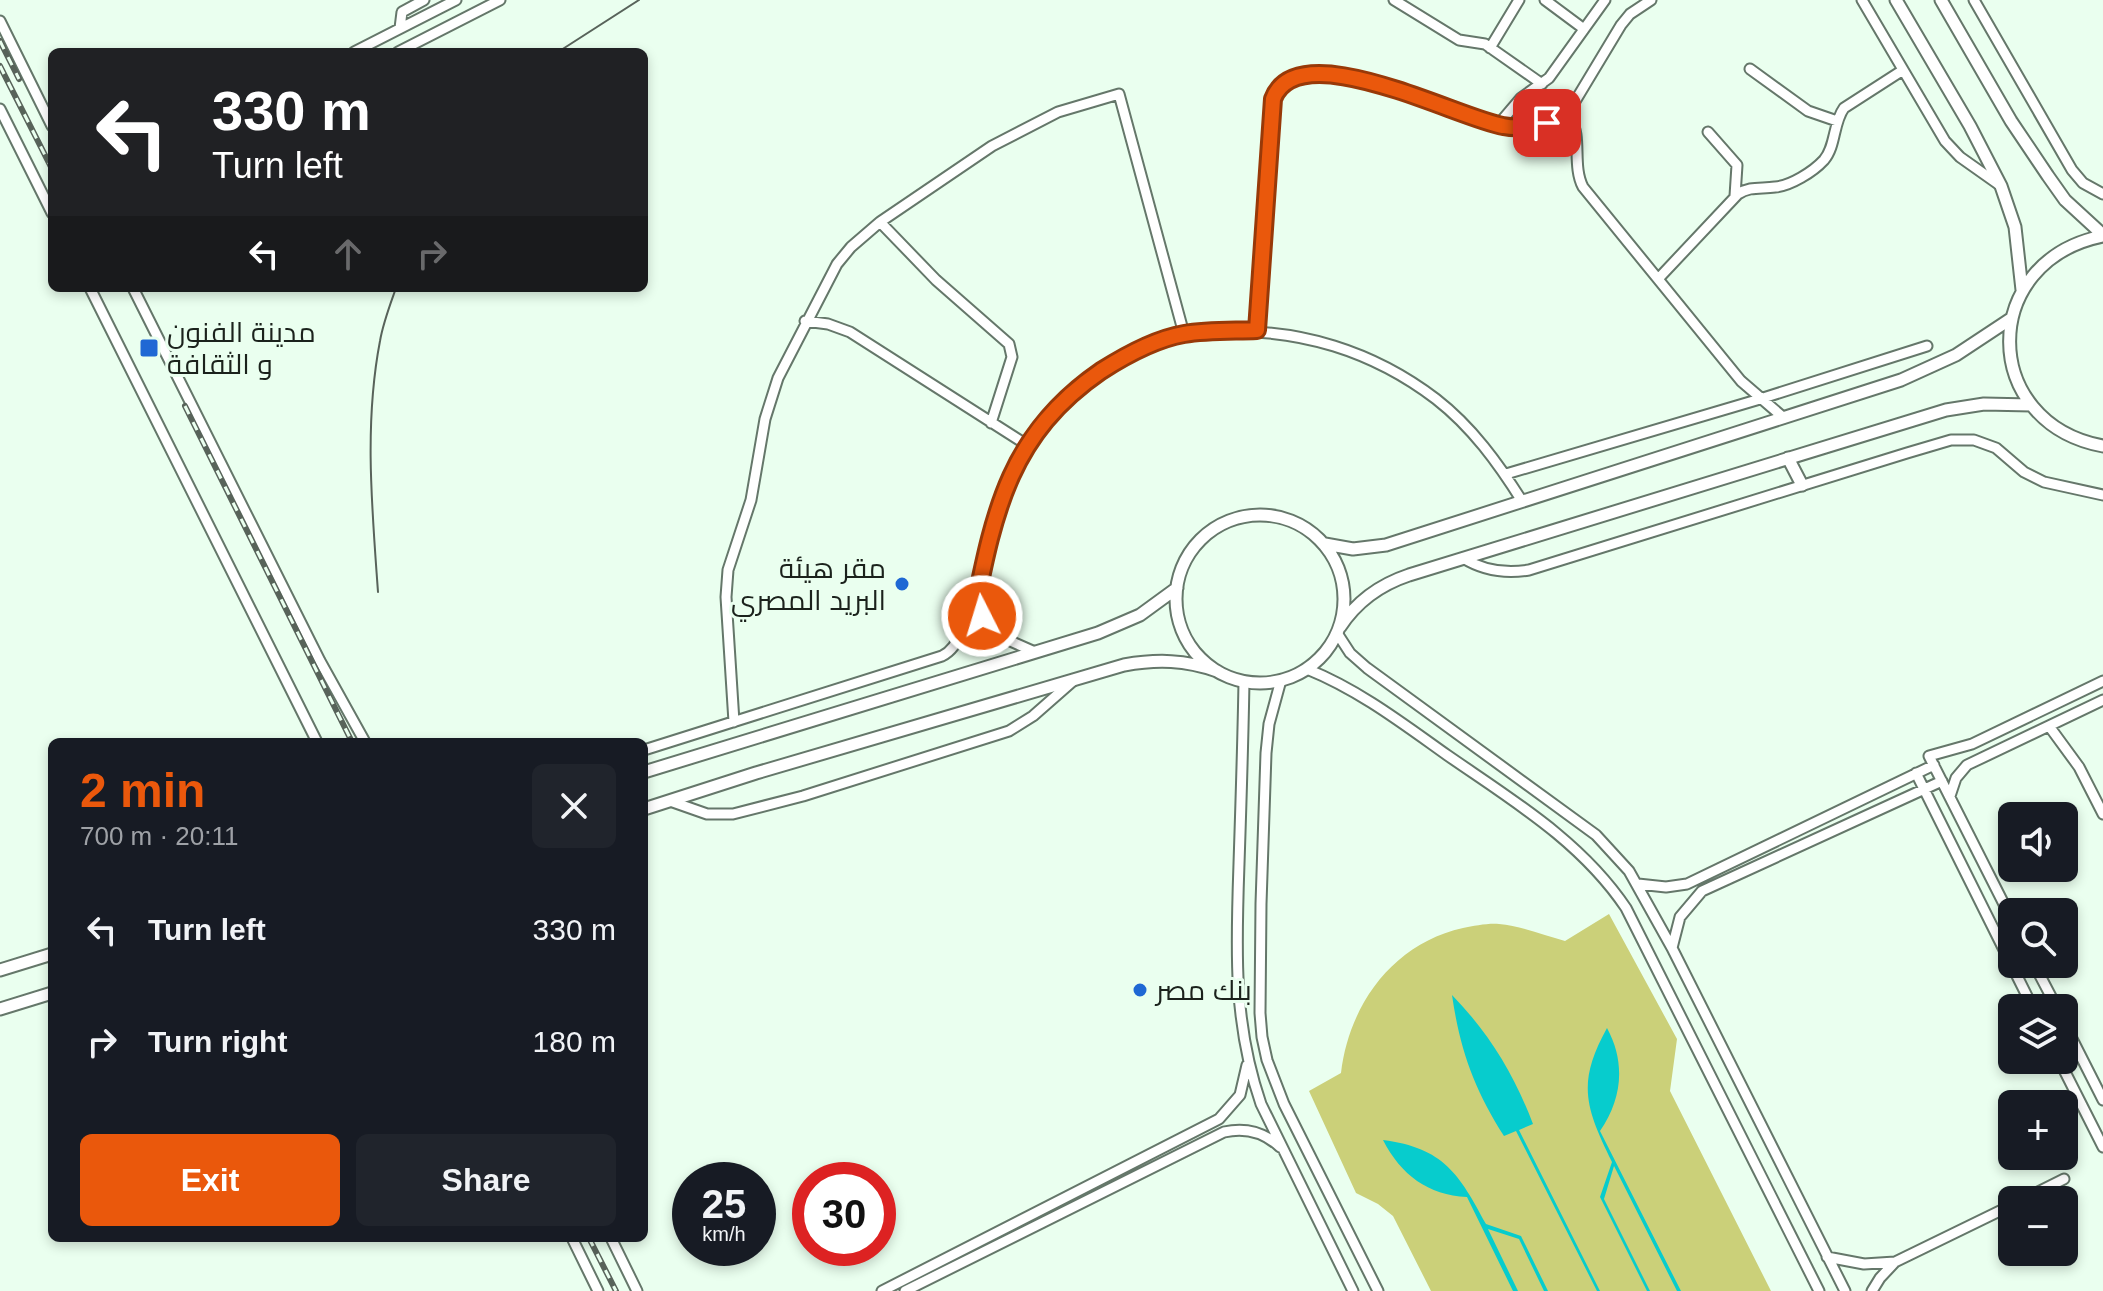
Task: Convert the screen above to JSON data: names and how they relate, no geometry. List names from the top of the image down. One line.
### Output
{"places":{"transit":["مدينة الفنون و الثقافة"],"other":["مقر هيئة البريد المصري","بنك مصر"]},"page":{"turn":["330 m","Turn left"],"heading":["2 min","700 m · 20:11"],"map_buttons":["+","−"],"list":[{"name":"Turn left","value":"330 m"},{"name":"Turn right","value":"180 m"}],"buttons":["Exit","Share"],"speed":"25 km/h","limit":"30"}}
